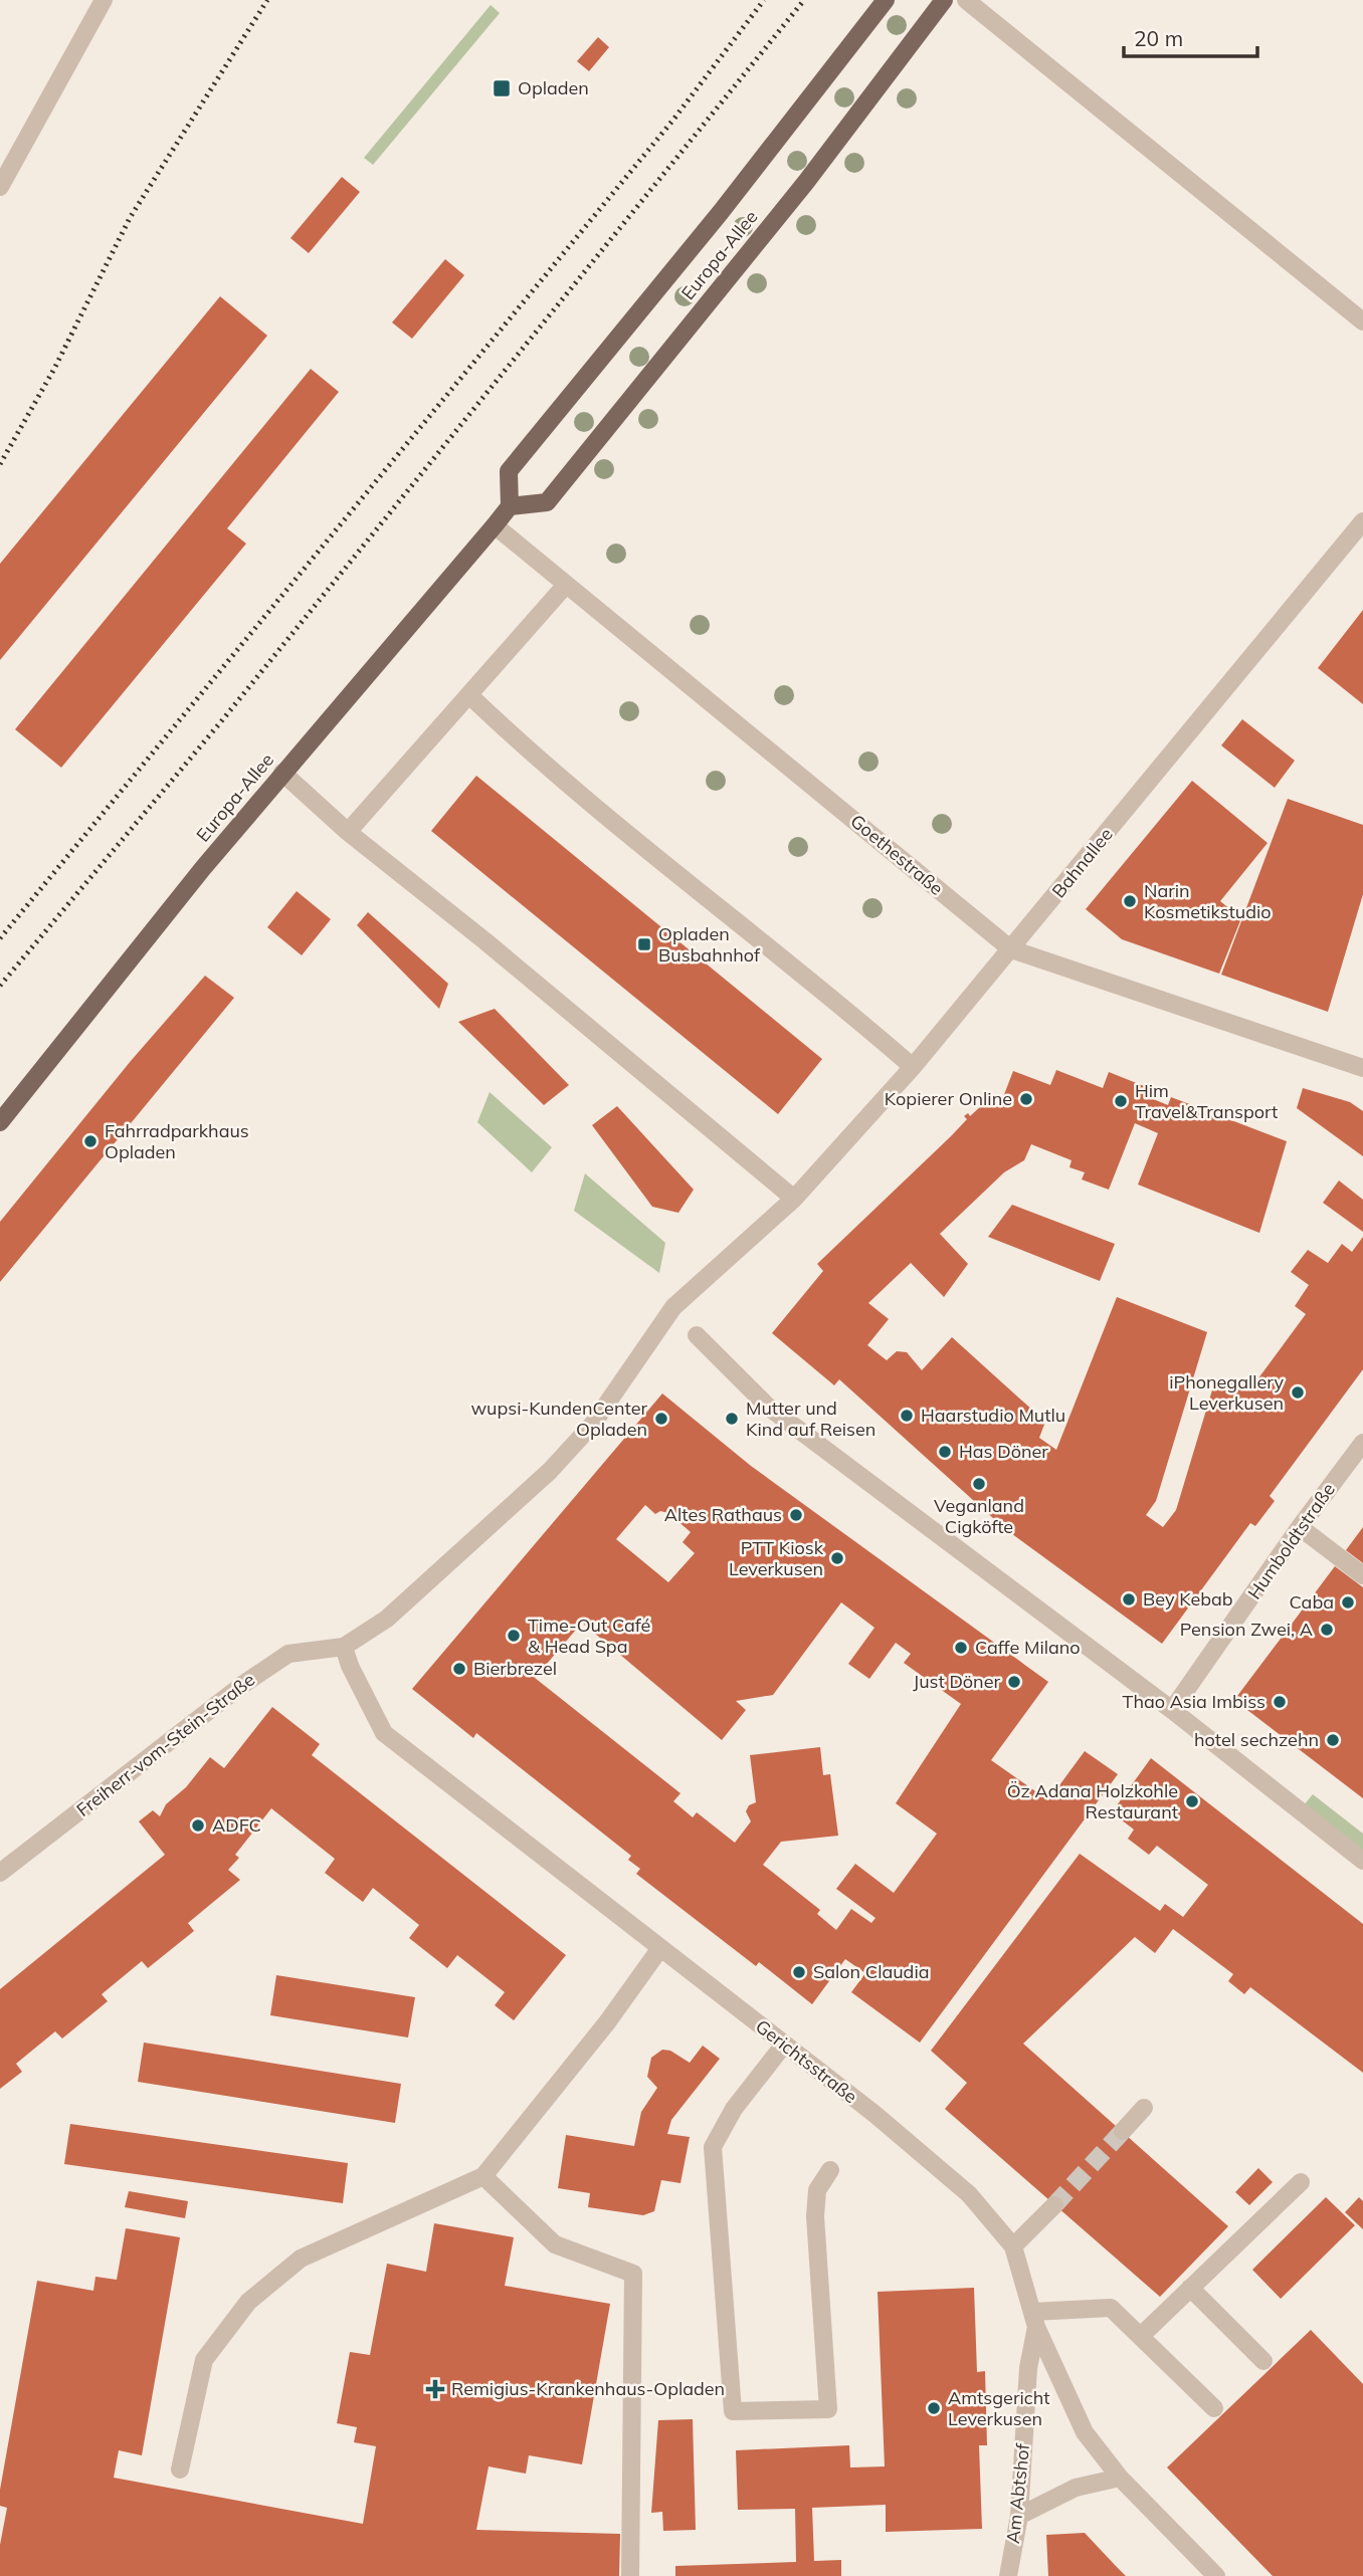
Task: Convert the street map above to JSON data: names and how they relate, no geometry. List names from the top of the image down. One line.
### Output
{"streets":{"main road":["Europa-Allee"],"street":["Goethestraße","Bahnallee","Humboldtstraße","Freiherr-vom-Stein-Straße","Gerichtsstraße","Am Abtshof"]},"crossings":[["Europa-Allee","Goethestraße"],["Goethestraße","Bahnallee"],["Bahnallee","Freiherr-vom-Stein-Straße"],["Bahnallee","Gerichtsstraße"],["Freiherr-vom-Stein-Straße","Gerichtsstraße"],["Gerichtsstraße","Am Abtshof"]],"places":{"transit":["Opladen","Opladen Busbahnhof"],"other":["Narin Kosmetikstudio","Kopierer Online","Him Travel&Transport","Fahrradparkhaus Opladen","iPhonegallery Leverkusen","Haarstudio Mutlu","wupsi-KundenCenter Opladen","Mutter und Kind auf Reisen","Has Döner","Veganland Cigköfte","Altes Rathaus","PTT Kiosk Leverkusen","Bey Kebab","Caba","Pension Zwei, A","Time-Out Café & Head Spa","Caffe Milano","Bierbrezel","Just Döner","Thao Asia Imbiss","hotel sechzehn","Öz Adana Holzkohle Restaurant","ADFC","Salon Claudia","Amtsgericht Leverkusen"],"health":["Remigius-Krankenhaus-Opladen"]},"scale_bar":"20 m"}
